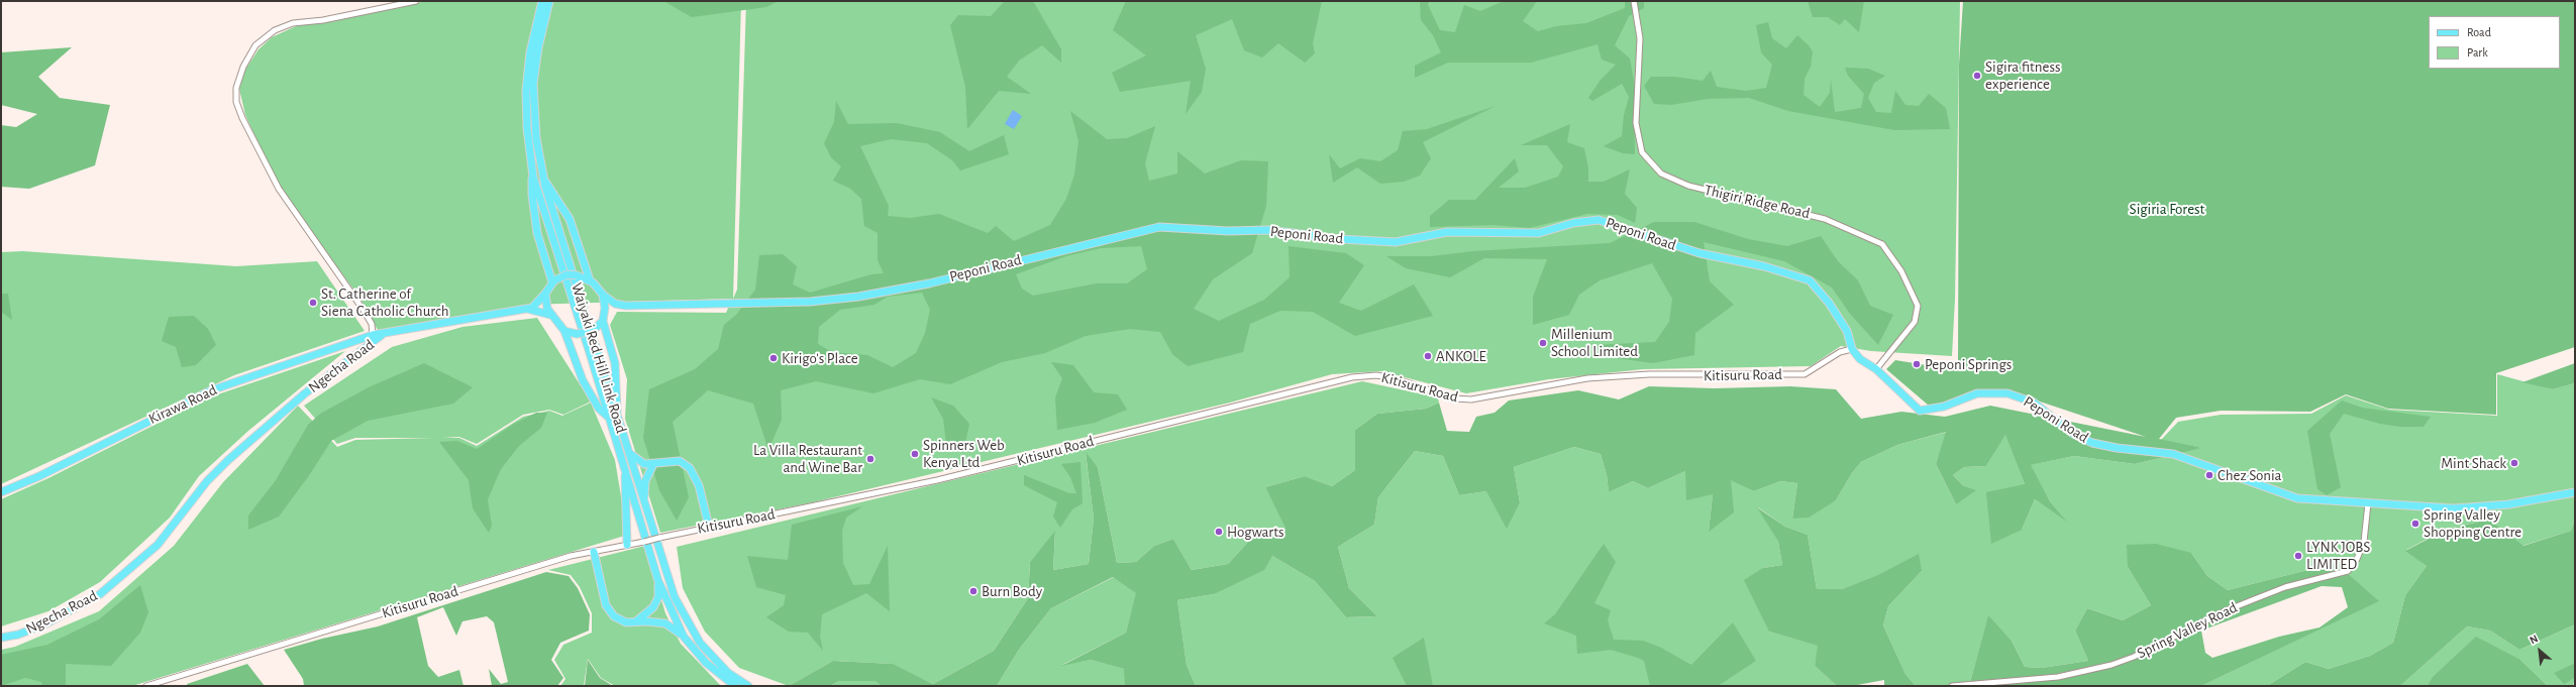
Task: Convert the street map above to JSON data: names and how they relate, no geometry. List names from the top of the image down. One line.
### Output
{"streets":{"main road":["Peponi Road","Waiyaki Red Hill Link Road","Ngecha Road","Kirawa Road"],"street":["Thigiri Ridge Road","Kitisuru Road","Spring Valley Road"]},"crossings":[["Thigiri Ridge Road","Peponi Road"],["Peponi Road","Kitisuru Road"],["Peponi Road","Spring Valley Road"],["Ngecha Road","Kirawa Road"]],"parks":["Sigiria Forest"],"places":["Sigira fitness experience","St. Catherine of Siena Catholic Church","Millenium School Limited","ANKOLE","Kirigo's Place","Peponi Springs","Spinners Web Kenya Ltd","La Villa Restaurant and Wine Bar","Mint Shack","Chez Sonia","Spring Valley Shopping Centre","Hogwarts","LYNK JOBS LIMITED","Burn Body"],"legend":["Road","Park"],"north":"top left"}
